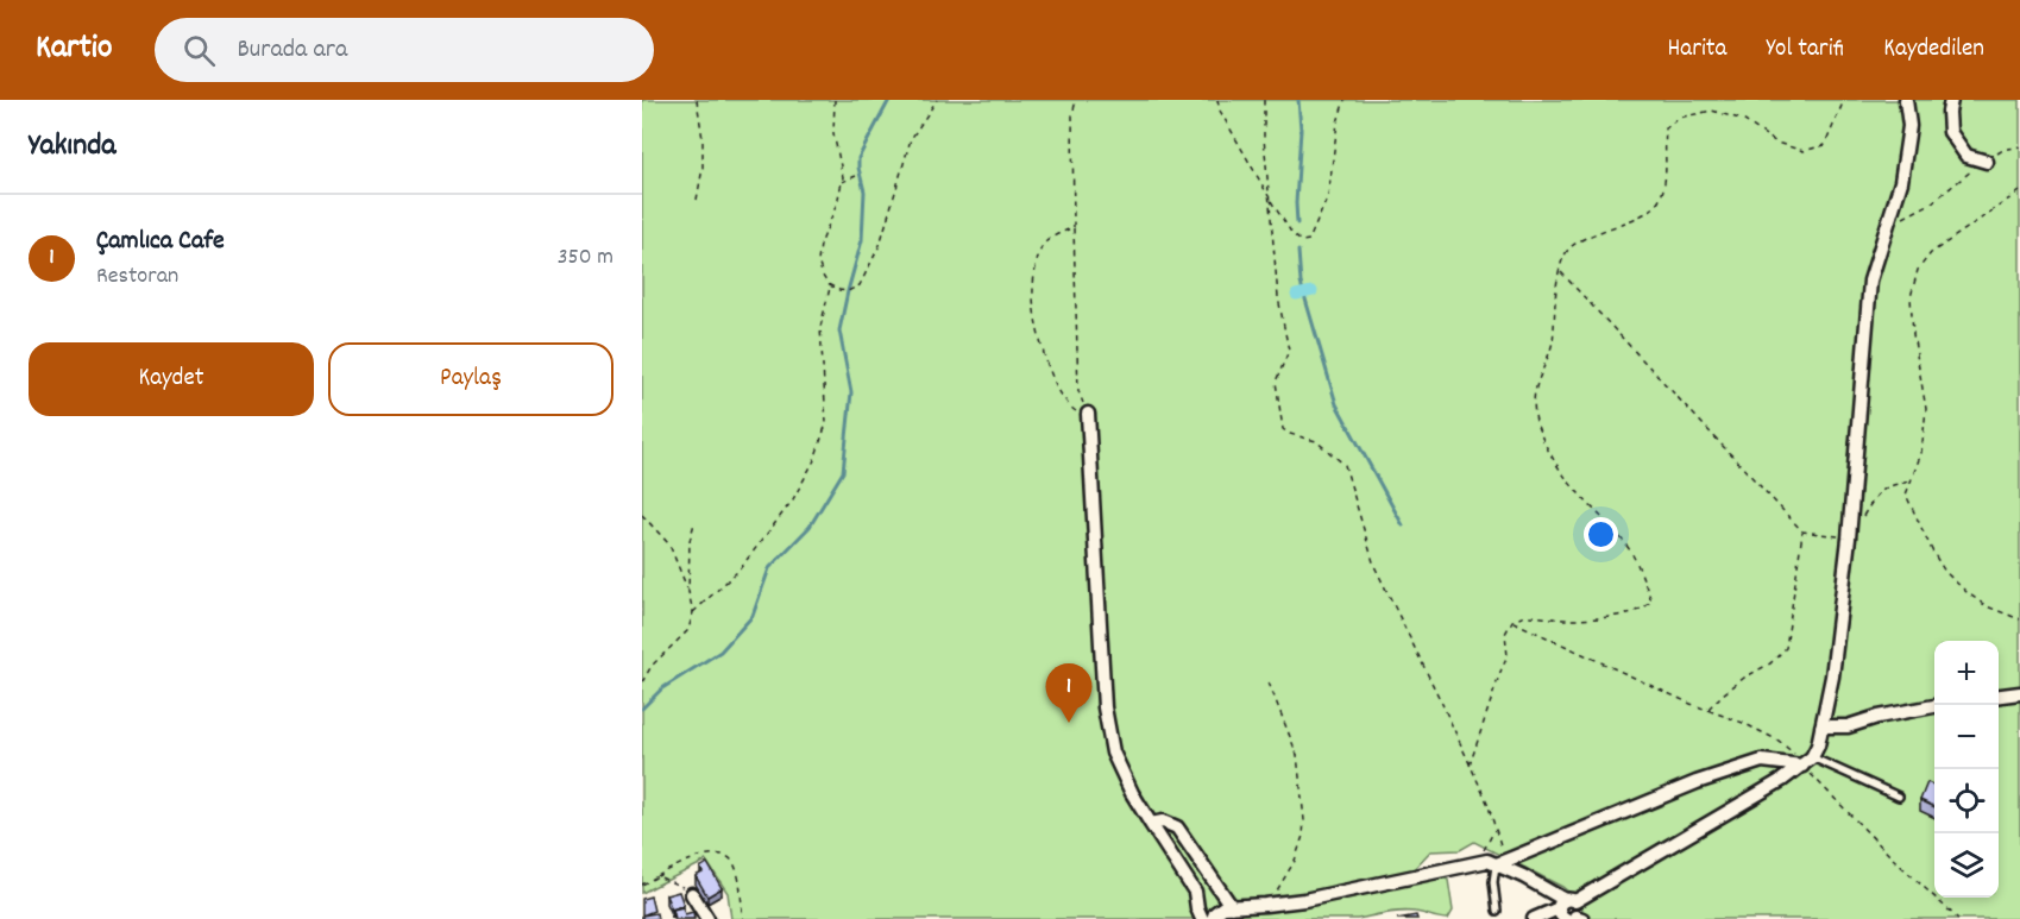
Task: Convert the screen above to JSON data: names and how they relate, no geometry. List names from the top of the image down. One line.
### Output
{"page":{"header":"Kartio","search":"Burada ara","nav":["Harita","Yol tarifi","Kaydedilen"],"heading":"Yakında","list":[{"mark":"1","name":"Çamlıca Cafe","note":"Restoran","value":"350 m"}],"buttons":["Kaydet","Paylaş"],"map_buttons":["+","−"],"pins":"1"}}
